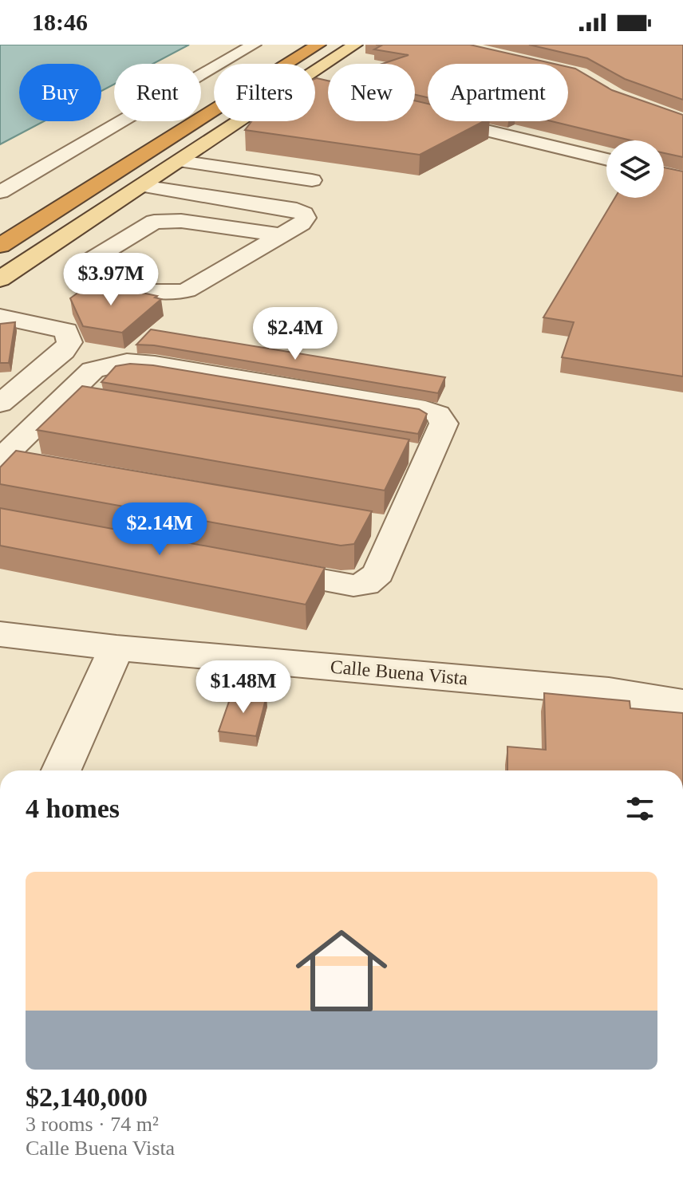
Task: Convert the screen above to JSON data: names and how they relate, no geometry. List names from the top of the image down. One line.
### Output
{"streets":{"street":["Calle Buena Vista"]},"page":{"status":"18:46","chip":["Buy","Rent","Filters","New","Apartment"],"price":["$3.97M","$2.4M","$2.14M","$1.48M"],"heading":"4 homes","list":[{"name":"$2,140,000","note":"3 rooms · 74 m² · Calle Buena Vista"}]}}
